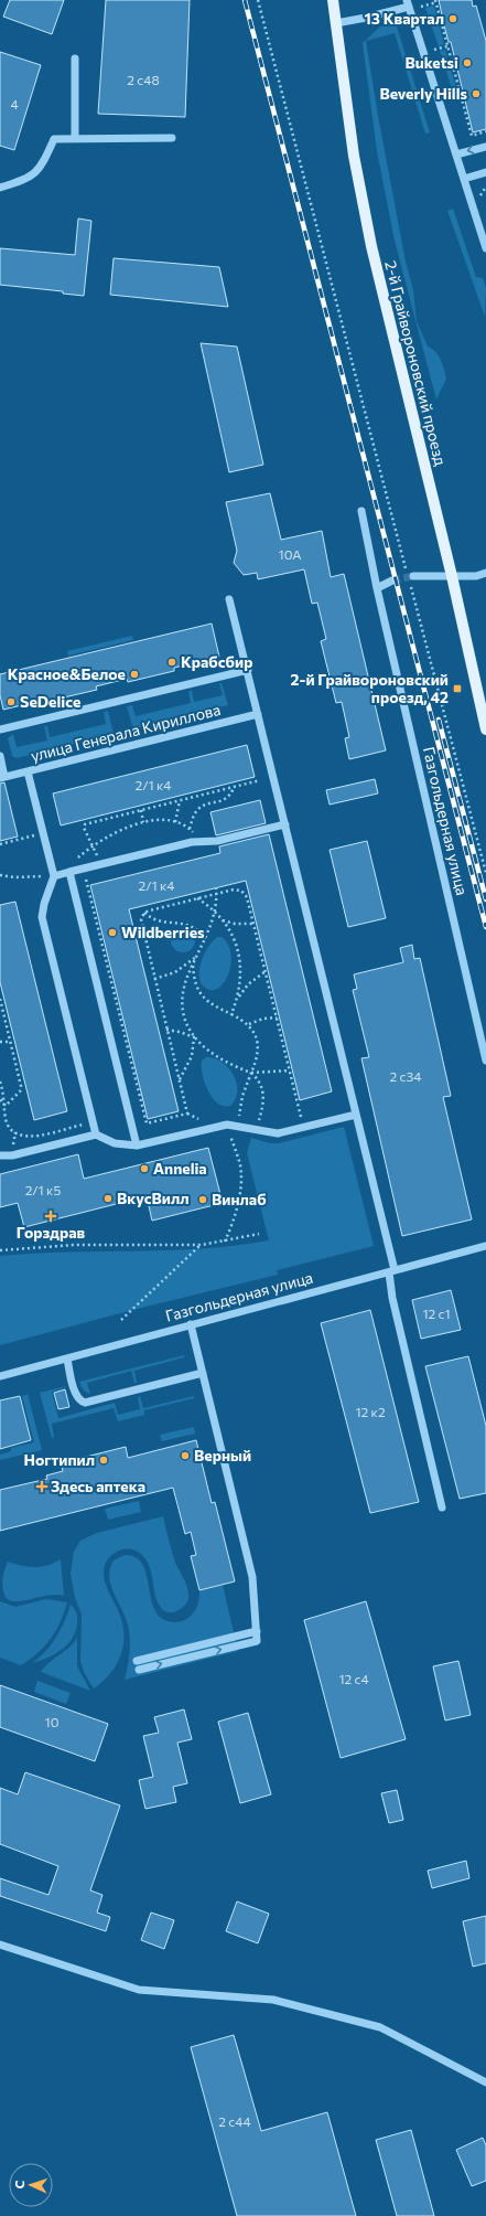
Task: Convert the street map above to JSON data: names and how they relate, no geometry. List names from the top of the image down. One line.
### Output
{"streets":{"main road":["2-й Грайвороновский проезд"],"street":["улица Генерала Кириллова","Газгольдерная улица"]},"places":{"other":["13 Квартал","Buketsi","Beverly Hills","Крабсбир","Красное&Белое","SeDelice","Wildberries","Annelia","ВкусВилл","Винлаб","Верный","Ногтипил"],"transit":["2-й Грайвороновский проезд, 42"],"health":["Горздрав","Здесь аптека"]},"house_numbers":["2 с48","4","10А","2/1 к4","2/1 к4","2 с34","2/1 к5","12 с1","12 к2","12 с4","10","2 с44"],"north":"left"}
